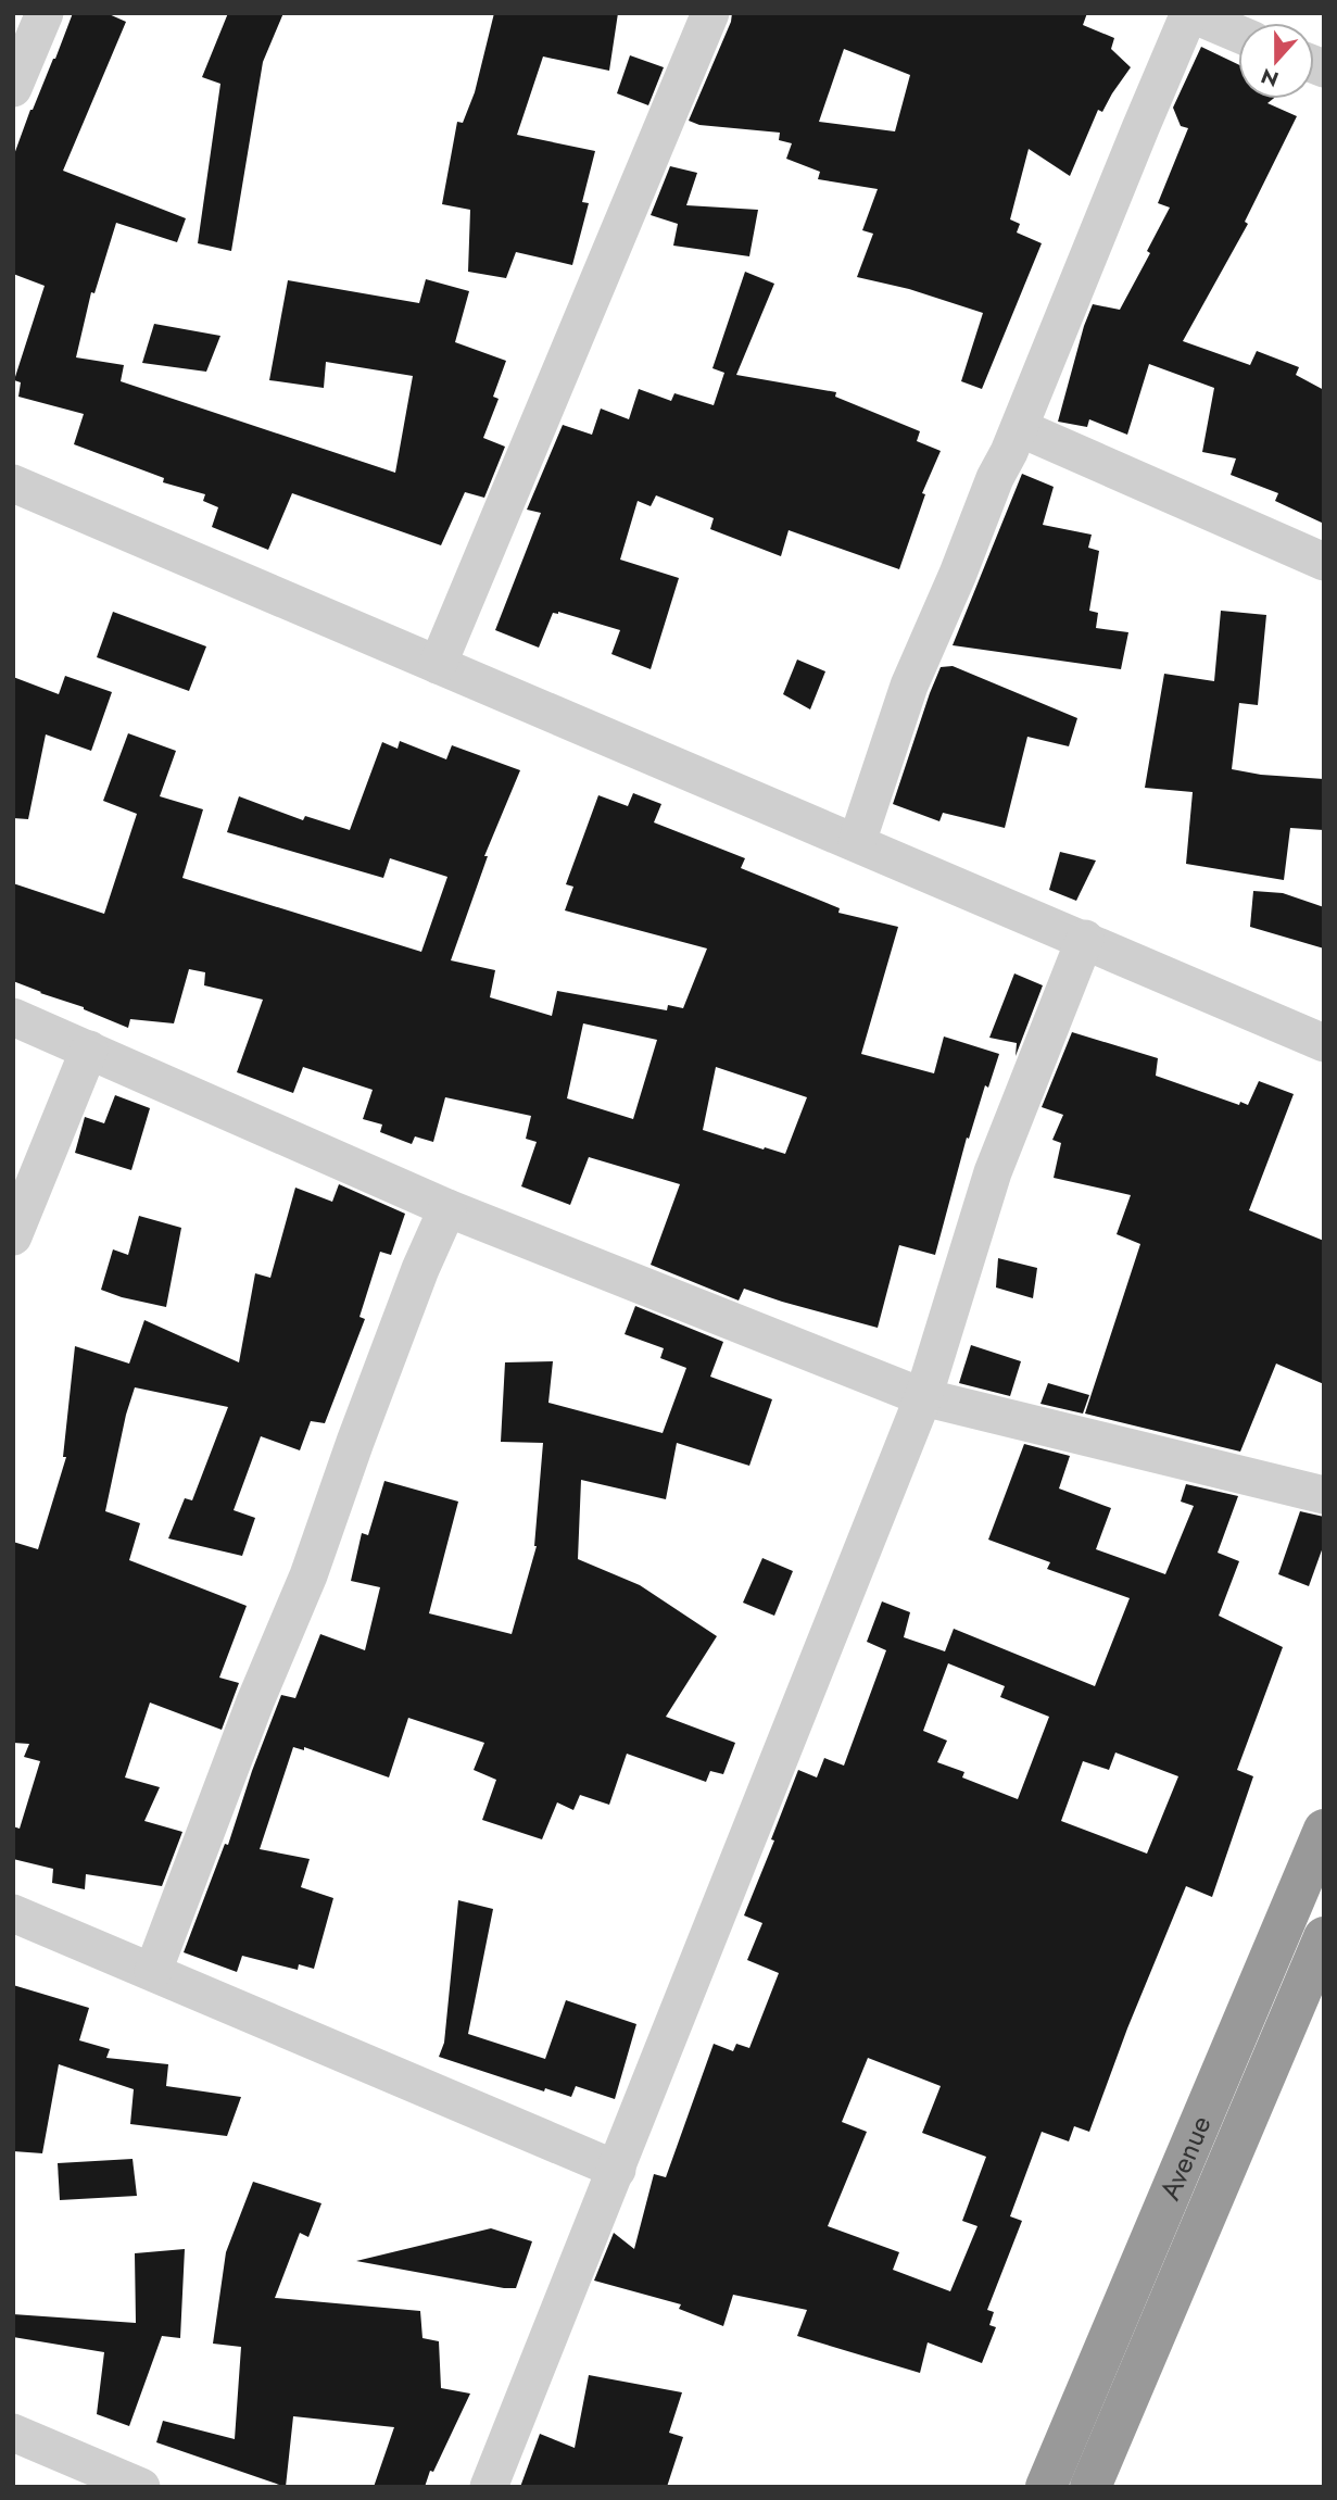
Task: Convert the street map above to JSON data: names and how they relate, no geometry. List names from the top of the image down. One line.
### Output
{"streets":{"highway":["Avenue"]},"north":"bottom"}
